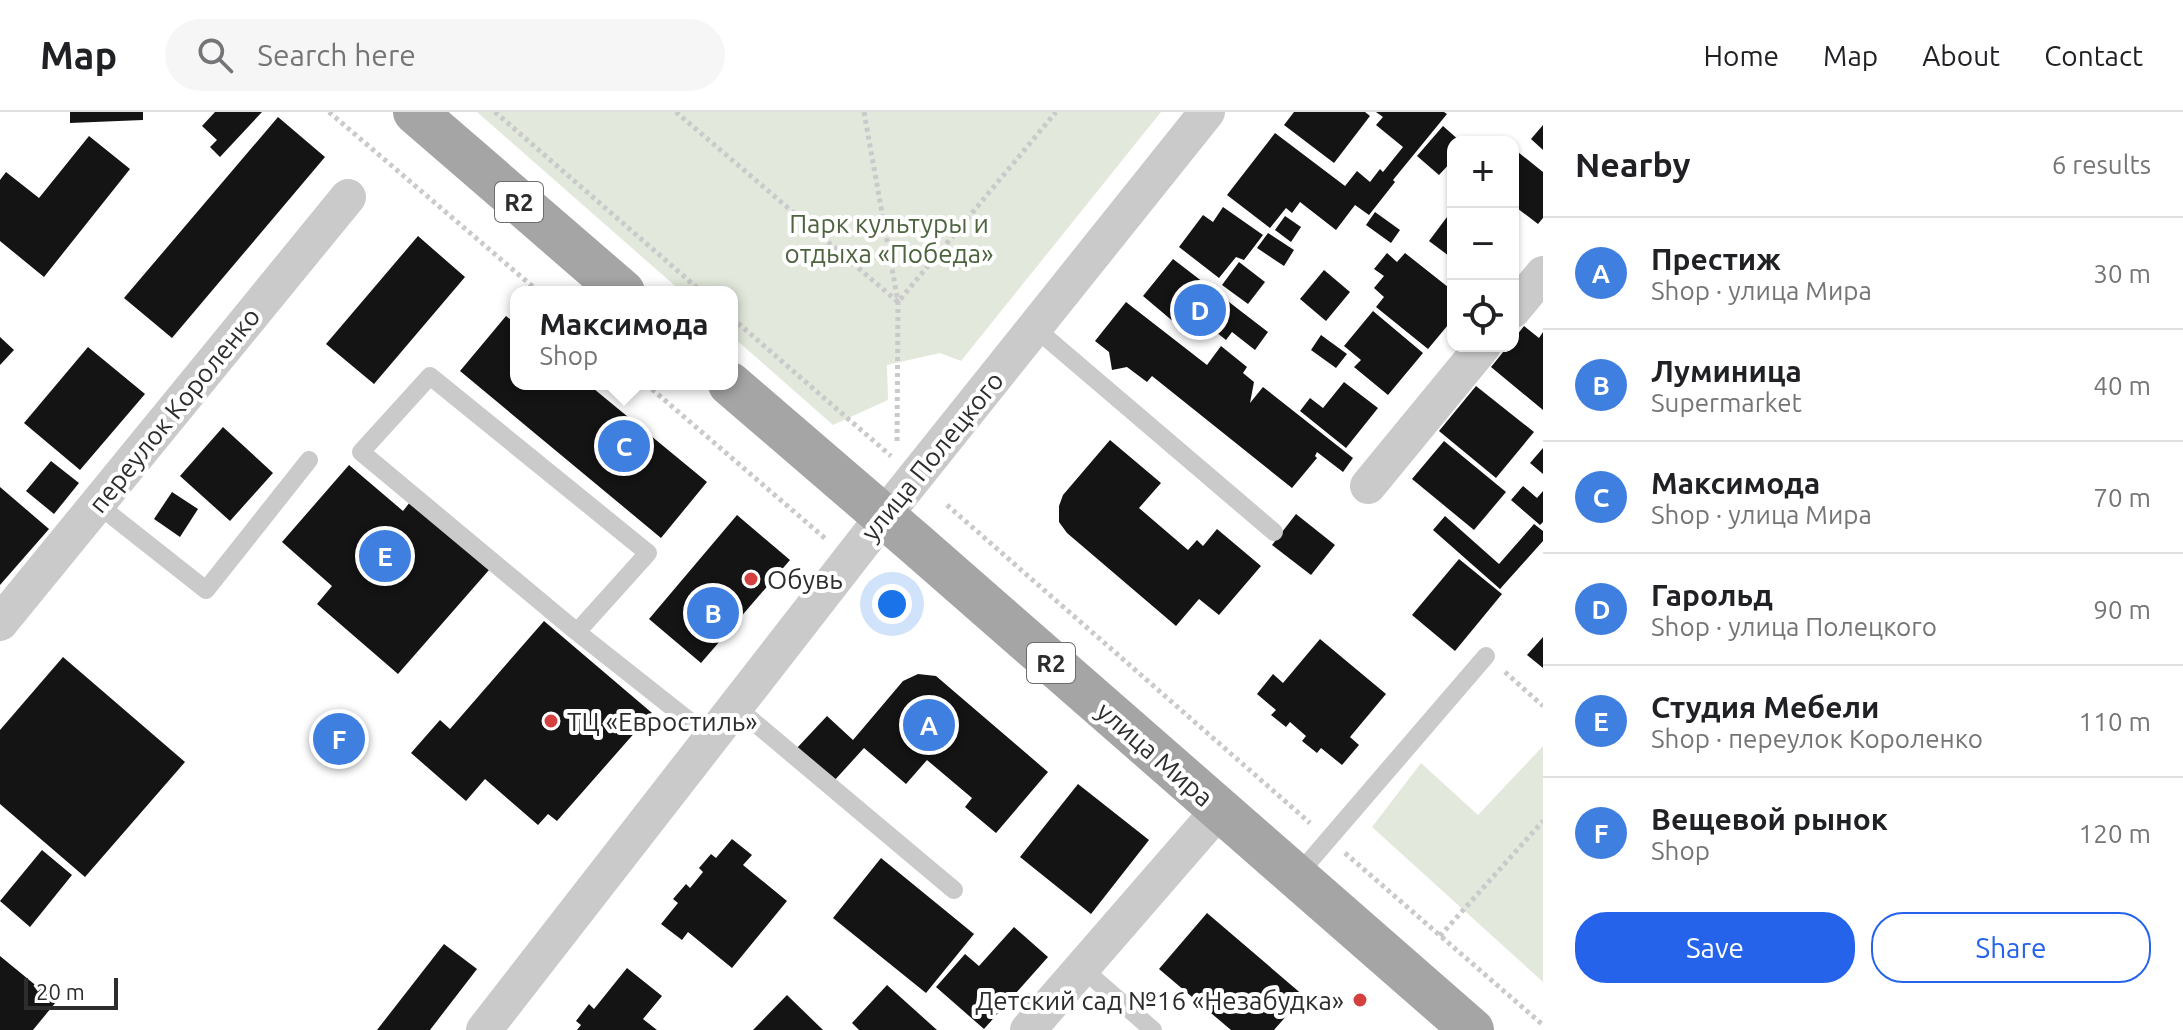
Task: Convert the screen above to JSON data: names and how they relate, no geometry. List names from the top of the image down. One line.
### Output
{"streets":{"main road":["R2","улица Мира"],"street":["переулок Короленко","улица Полецкого"]},"crossings":[["улица Полецкого","улица Мира"]],"parks":["Парк культуры и отдыха «Победа»"],"places":["Обувь","ТЦ «Евростиль»","Детский сад №16 «Незабудка»"],"scale_bar":"20 m","page":{"header":"Map","search":"Search here","nav":["Home","Map","About","Contact"],"heading":["Nearby","6 results"],"map_buttons":["+","−"],"list":[{"mark":"A","name":"Престиж","note":"Shop · улица Мира","value":"30 m"},{"mark":"B","name":"Луминица","note":"Supermarket","value":"40 m"},{"mark":"C","name":"Максимода","note":"Shop · улица Мира","value":"70 m"},{"mark":"D","name":"Гарольд","note":"Shop · улица Полецкого","value":"90 m"},{"mark":"E","name":"Студия Мебели","note":"Shop · переулок Короленко","value":"110 m"},{"mark":"F","name":"Вещевой рынок","note":"Shop","value":"120 m"}],"pins":["D","C","E","B","A","F"],"popup":["Максимода","Shop"],"buttons":["Save","Share"],"scale":"20 m"}}
